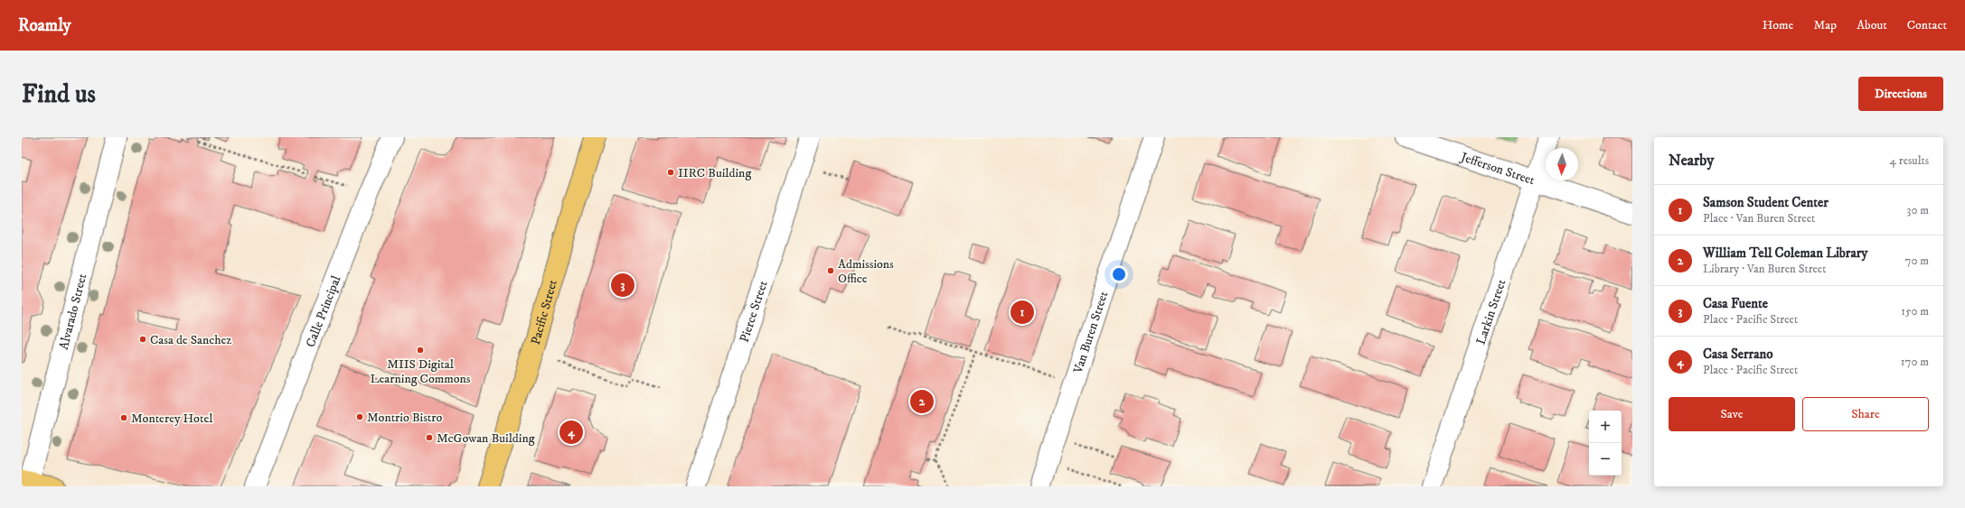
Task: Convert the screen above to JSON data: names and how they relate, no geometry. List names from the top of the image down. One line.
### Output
{"streets":{"main road":["Pacific Street"],"street":["Jefferson Street","Alvarado Street","Calle Principal","Pierce Street","Larkin Street","Van Buren Street"]},"crossings":[["Jefferson Street","Larkin Street"]],"places":["IIRC Building","Admissions Office","Casa de Sanchez","MIIS Digital Learning Commons","Montrio Bistro","Monterey Hotel","McGowan Building"],"north":"bottom","page":{"header":"Roamly","nav":["Home","Map","About","Contact"],"buttons":["Directions",["Save","Share"]],"title":"Find us","heading":["Nearby","4 results"],"list":[{"mark":"1","name":"Samson Student Center","note":"Place · Van Buren Street","value":"30 m"},{"mark":"2","name":"William Tell Coleman Library","note":"Library · Van Buren Street","value":"70 m"},{"mark":"3","name":"Casa Fuente","note":"Place · Pacific Street","value":"150 m"},{"mark":"4","name":"Casa Serrano","note":"Place · Pacific Street","value":"170 m"}],"pins":["3","1","2","4"],"map_buttons":["+","−"]}}
